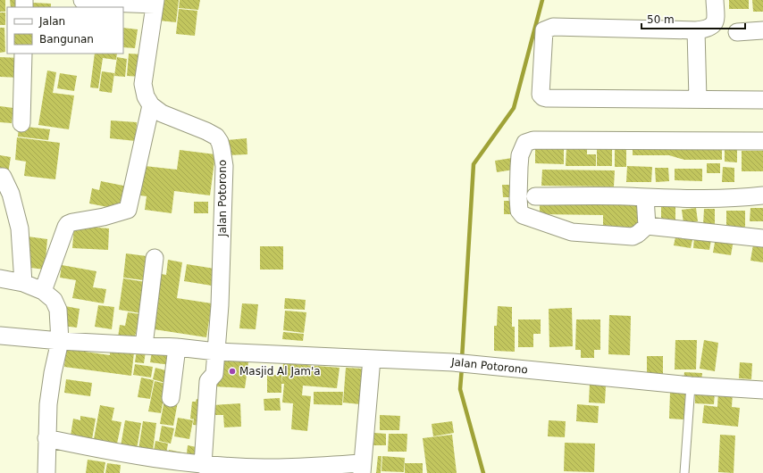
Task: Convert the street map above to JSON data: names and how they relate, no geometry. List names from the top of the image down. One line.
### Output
{"streets":{"street":["Jalan Potorono"]},"places":["Masjid Al Jam'a"],"legend":["Jalan","Bangunan"],"scale_bar":"50 m"}
